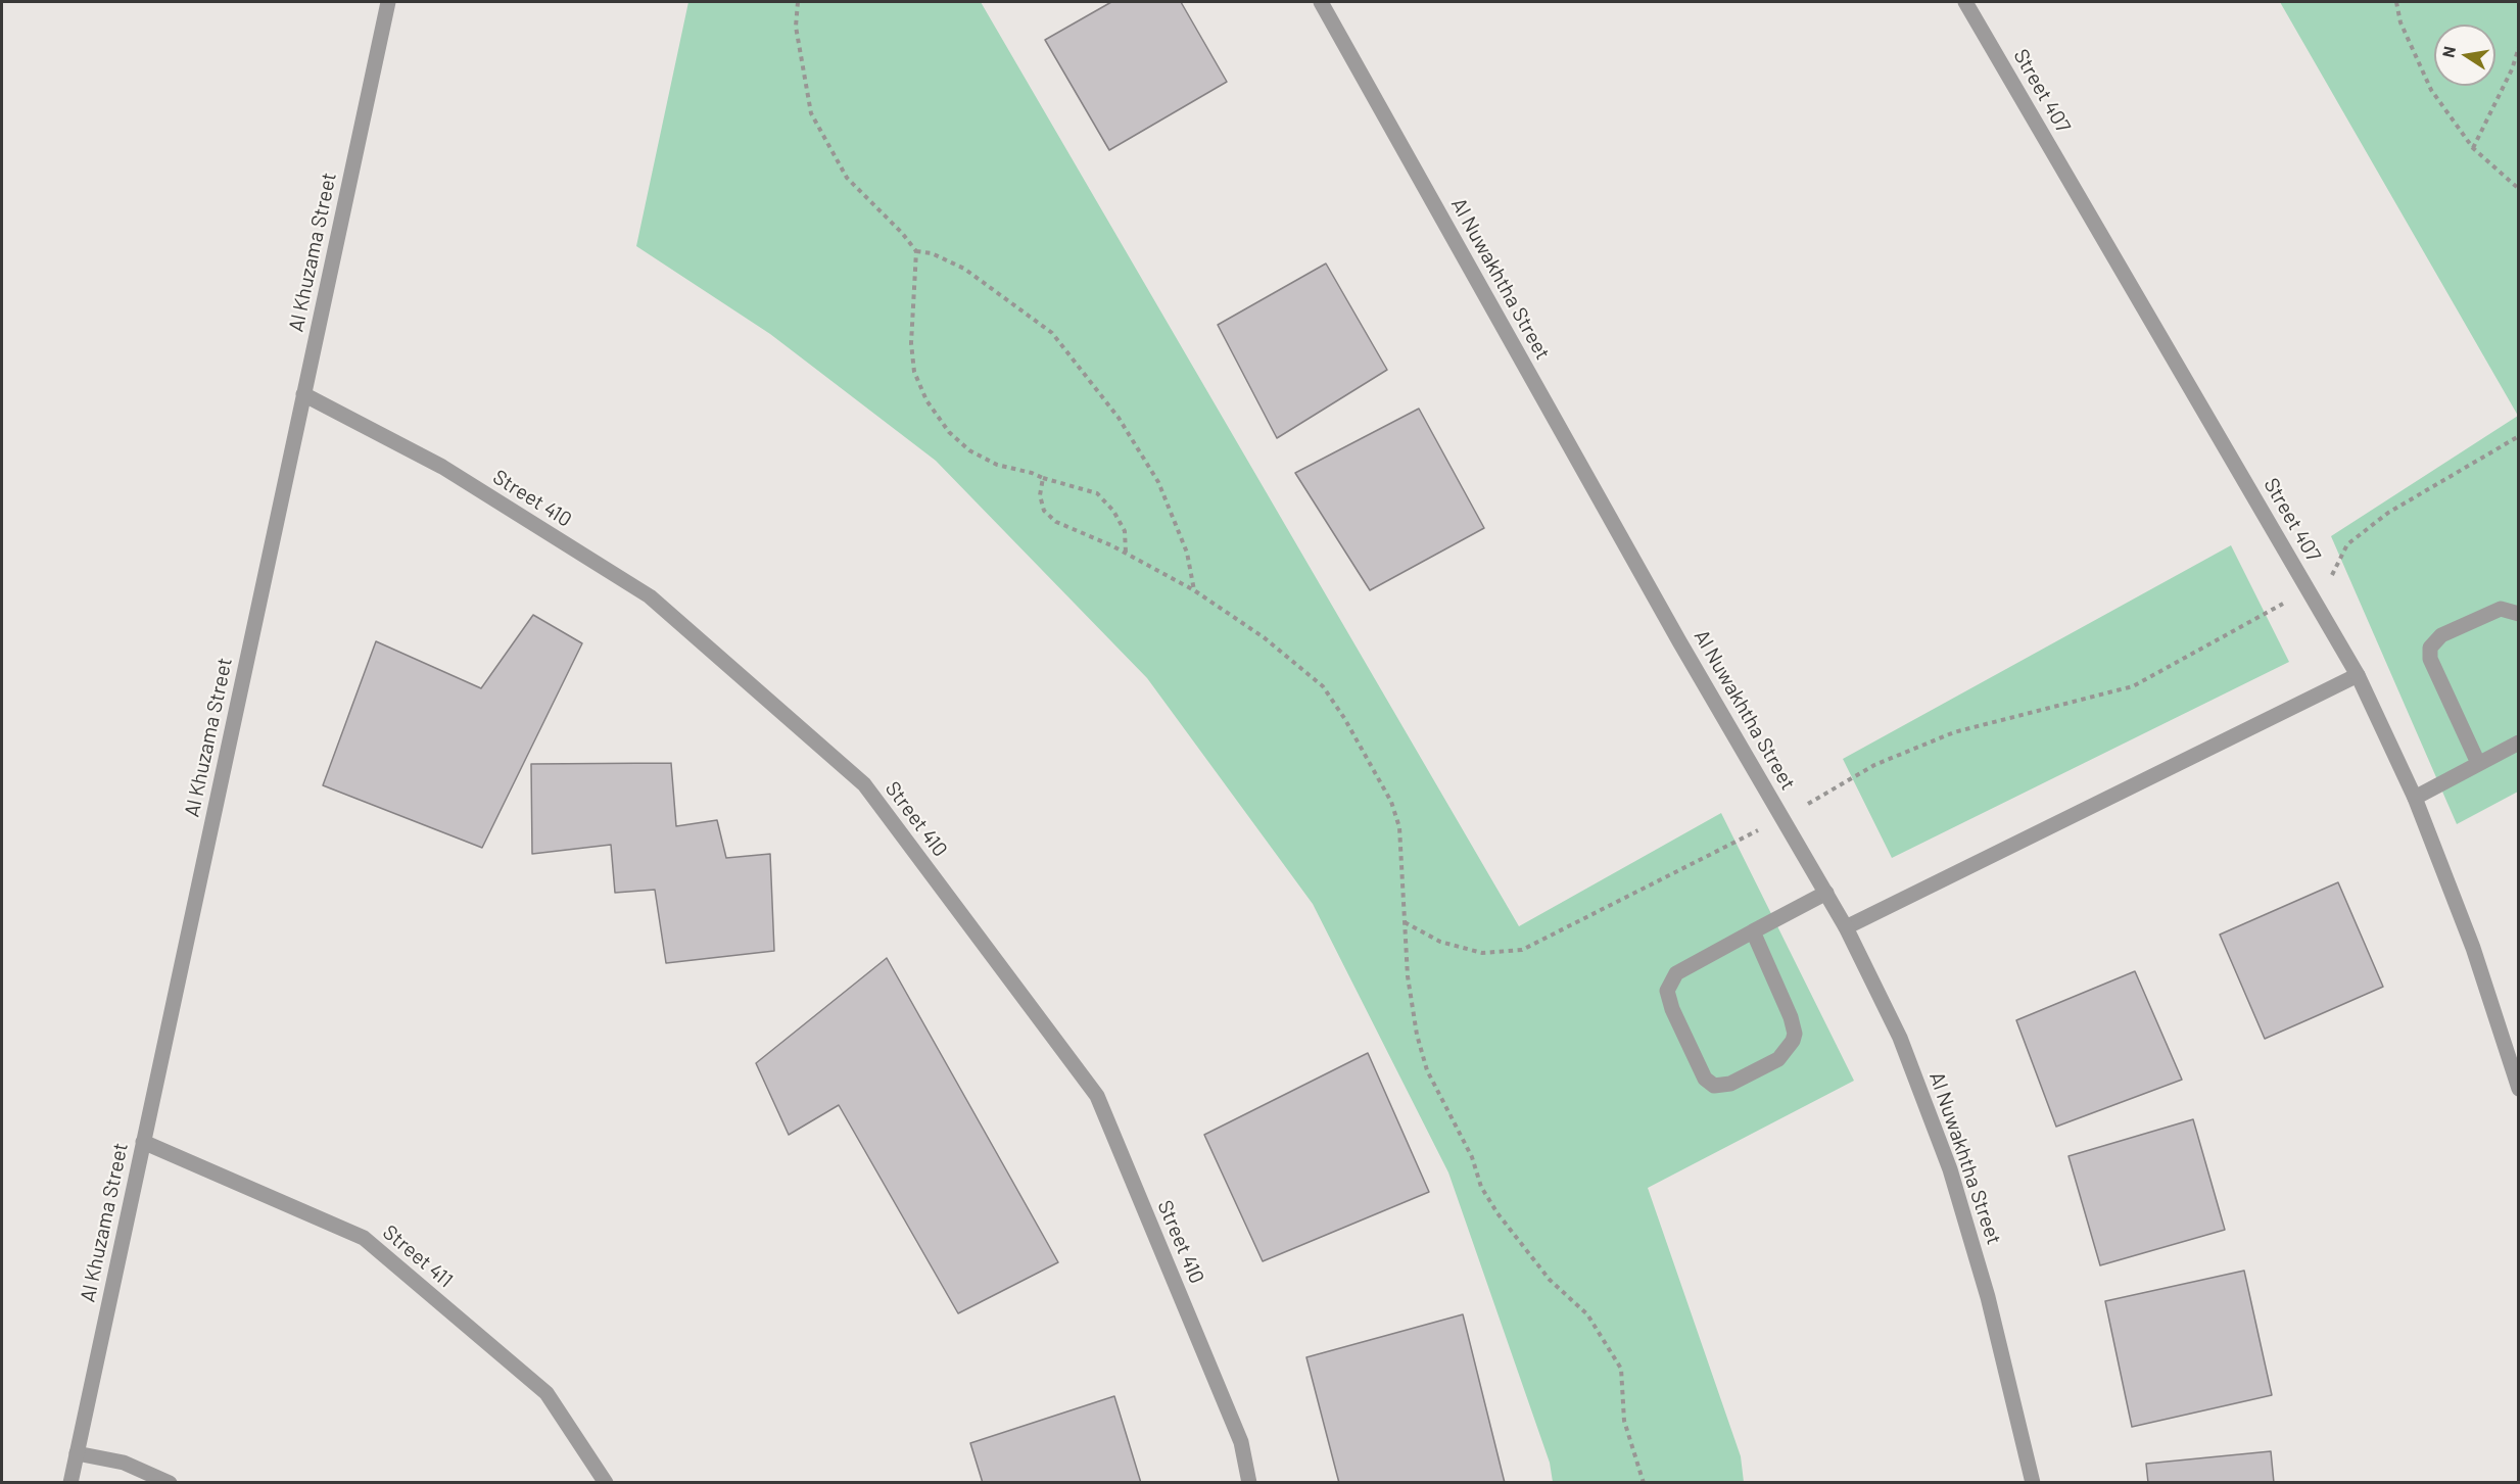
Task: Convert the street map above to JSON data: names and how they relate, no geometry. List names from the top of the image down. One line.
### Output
{"streets":{"street":["Street 407","Al Khuzama Street","Al Nuwakhtha Street","Street 410","Street 411"]},"crossings":[["Al Khuzama Street","Street 410"],["Al Khuzama Street","Street 411"]],"north":"left"}
